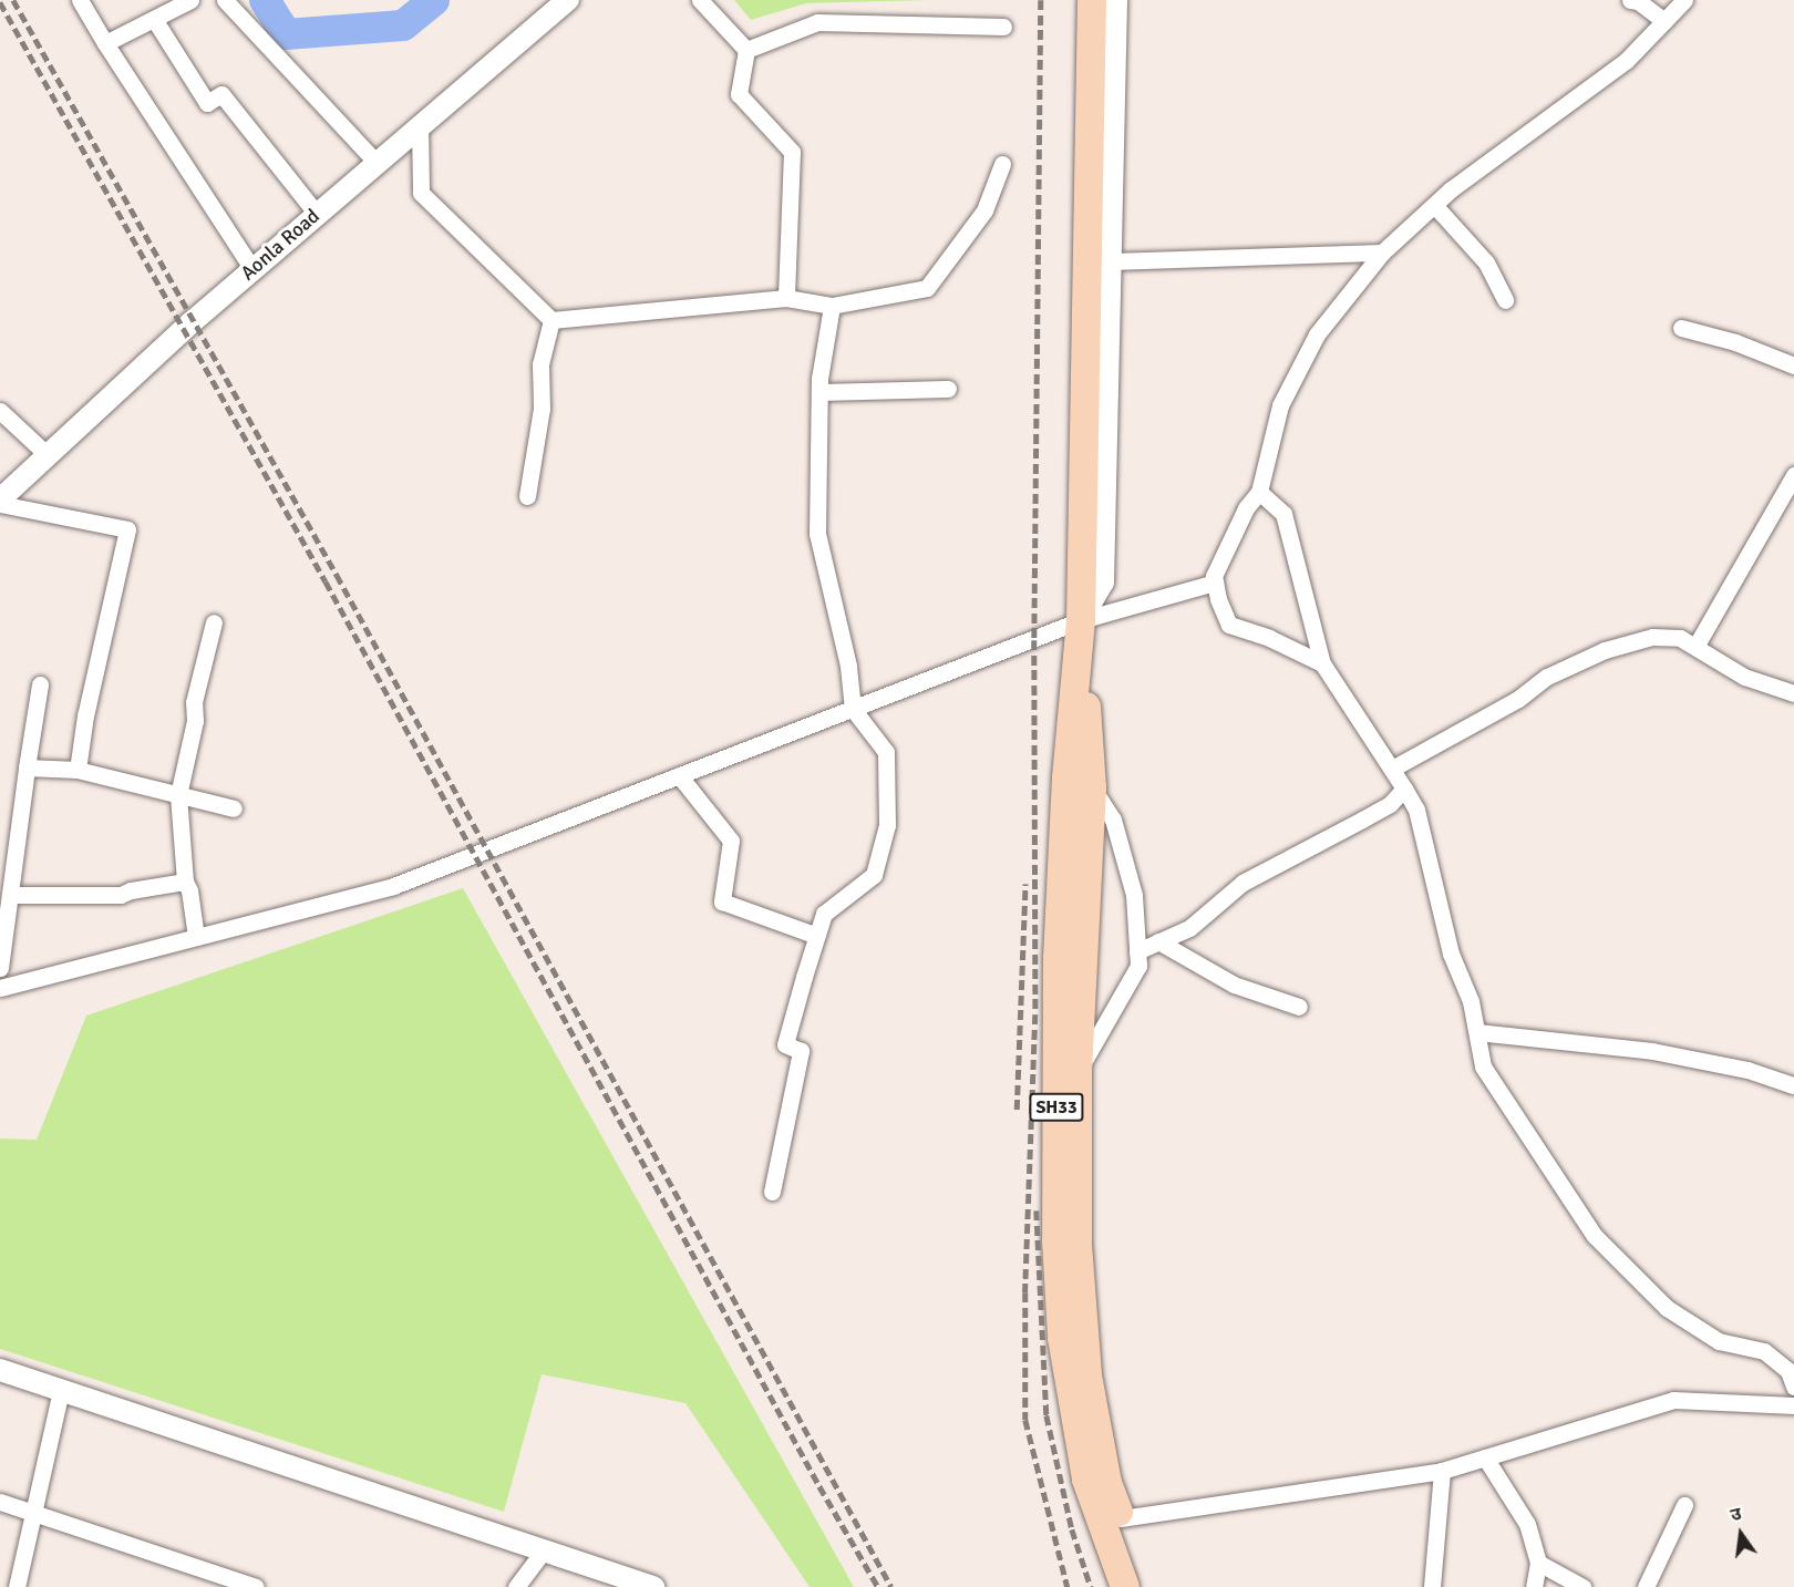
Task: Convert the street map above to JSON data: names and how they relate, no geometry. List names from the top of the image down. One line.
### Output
{"streets":{"main road":["SH33"],"street":["Aonla Road"]},"north":"top"}
